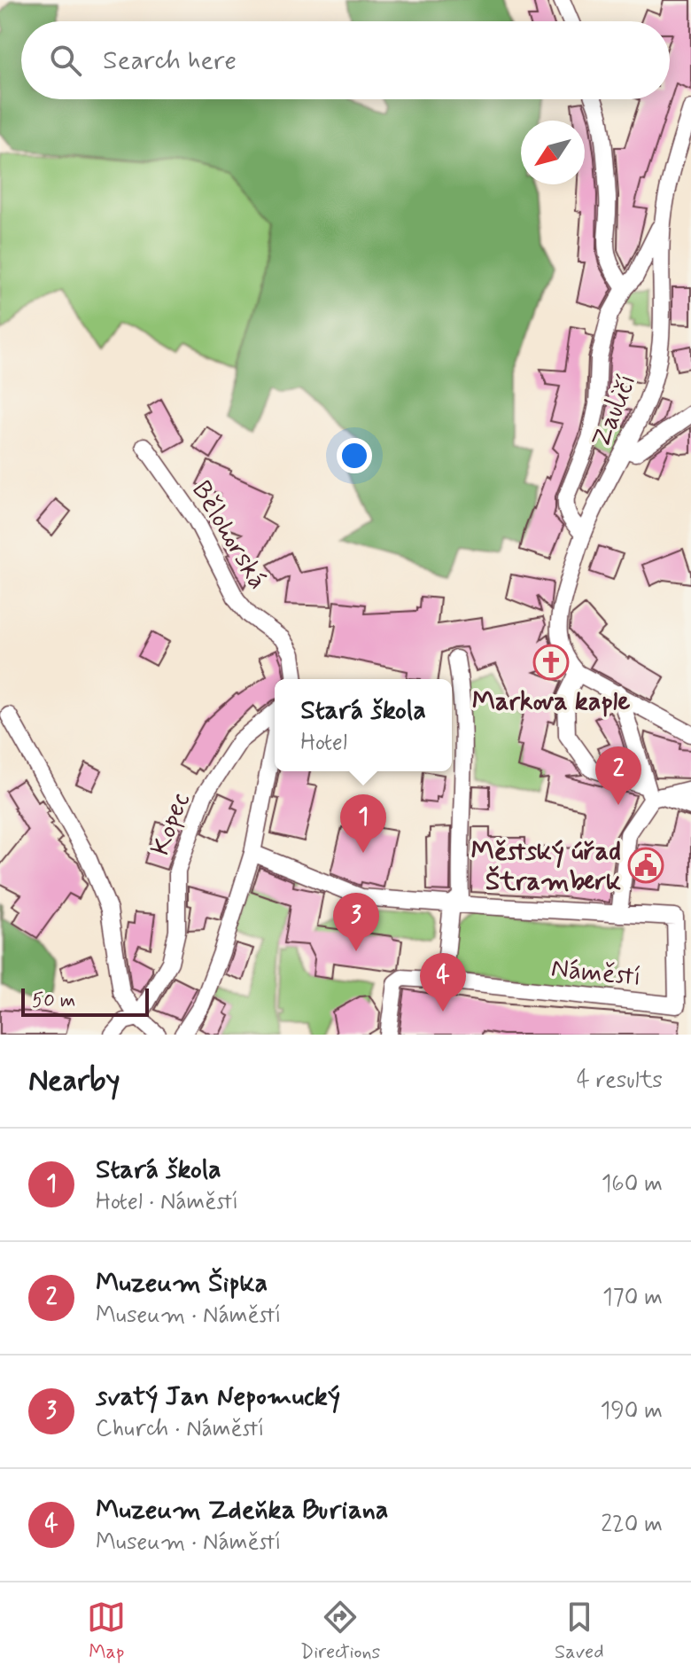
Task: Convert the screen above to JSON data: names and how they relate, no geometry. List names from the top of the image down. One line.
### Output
{"streets":{"street":["Zauličí","Bělohorská","Kopec","Náměstí"]},"crossings":[["Kopec","Náměstí"]],"places":{"church":["Markova kaple"],"public building":["Městský úřad Štramberk"]},"scale_bar":"50 m","north":"bottom left","page":{"search":"Search here","popup":["Stará škola","Hotel"],"pins":["2","1","3","4"],"scale":"50 m","heading":["Nearby","4 results"],"list":[{"mark":"1","name":"Stará škola","note":"Hotel · Náměstí","value":"160 m"},{"mark":"2","name":"Muzeum Šipka","note":"Museum · Náměstí","value":"170 m"},{"mark":"3","name":"svatý Jan Nepomucký","note":"Church · Náměstí","value":"190 m"},{"mark":"4","name":"Muzeum Zdeňka Buriana","note":"Museum · Náměstí","value":"220 m"}],"nav":["Map","Directions","Saved"]}}
